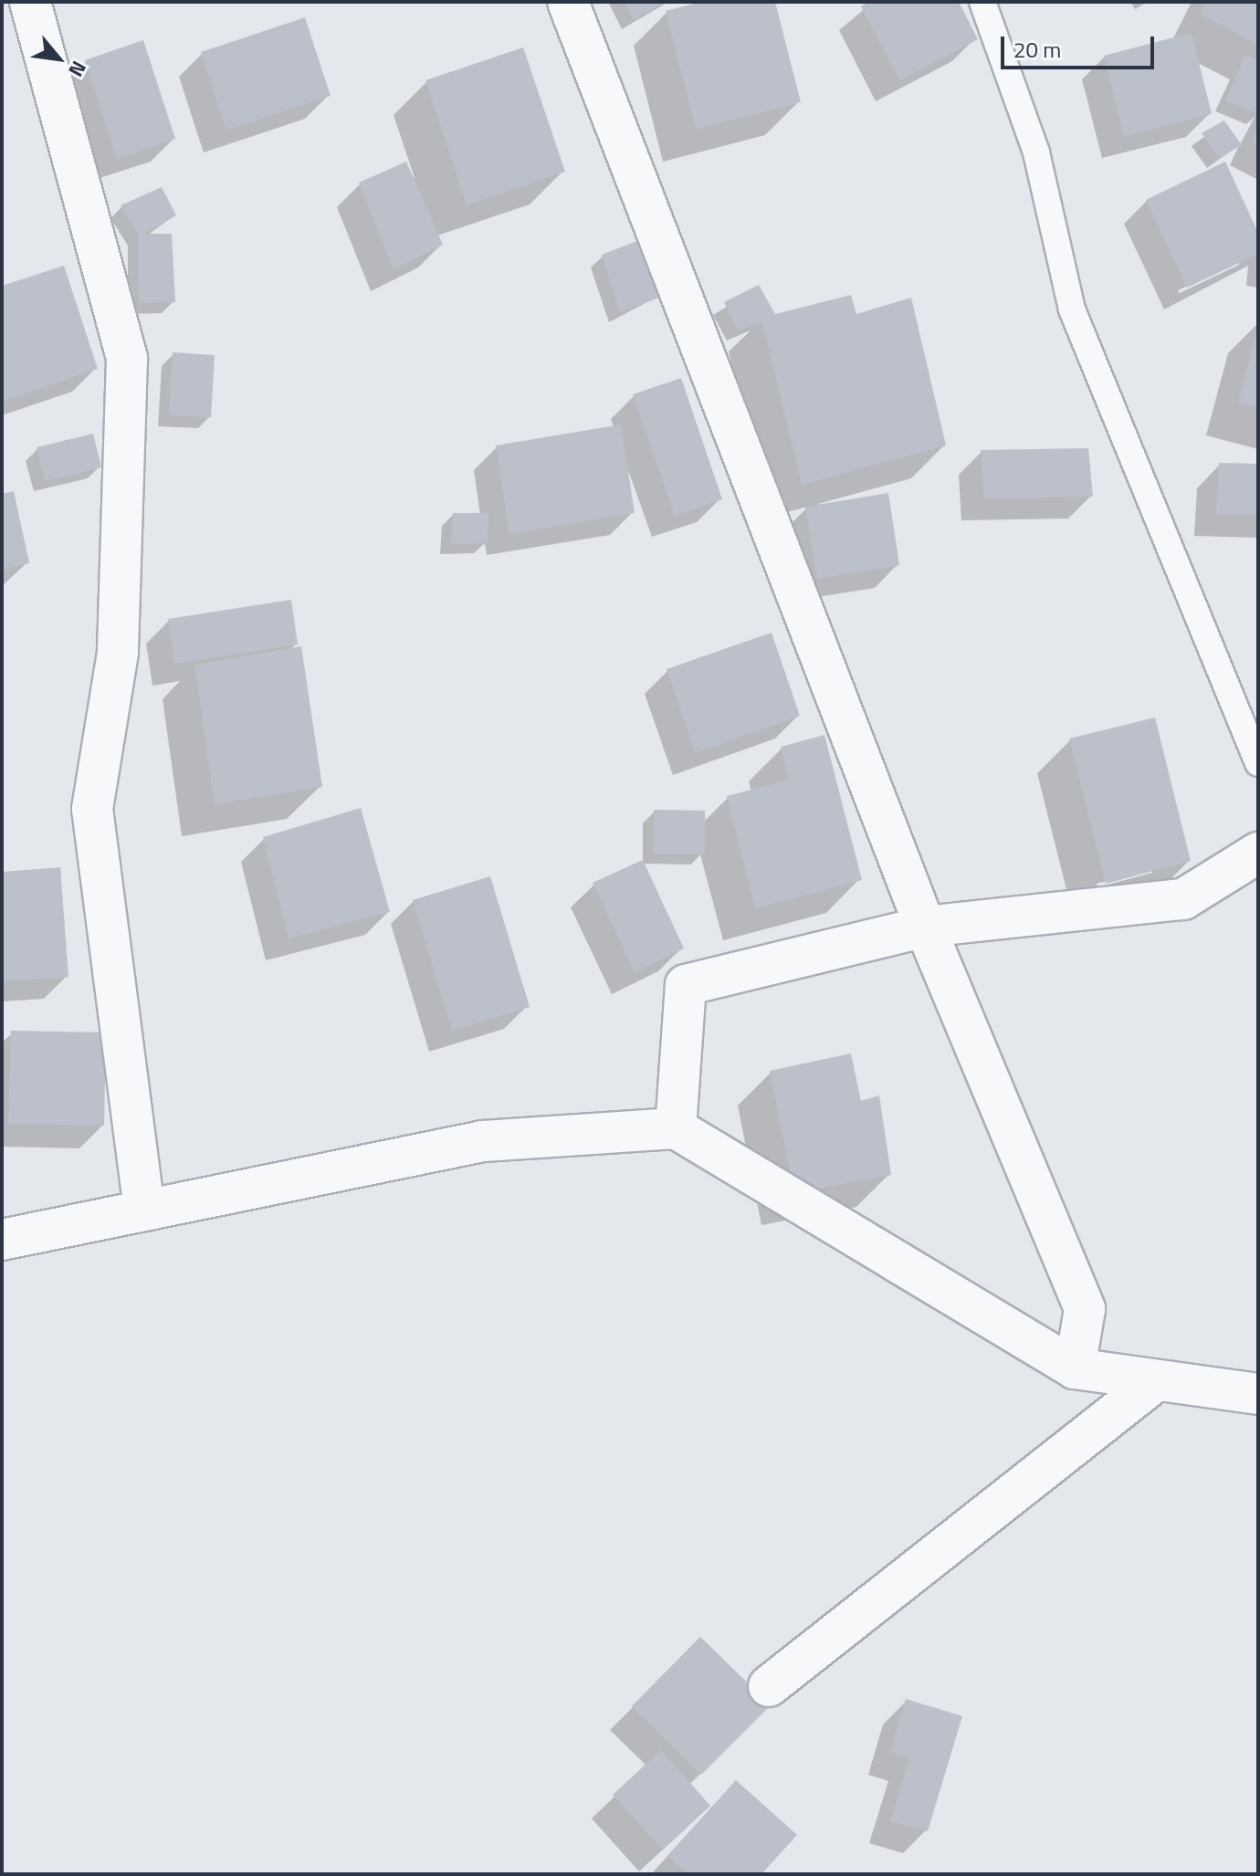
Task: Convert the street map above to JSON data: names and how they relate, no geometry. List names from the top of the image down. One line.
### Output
{"scale_bar":"20 m","north":"bottom right"}
